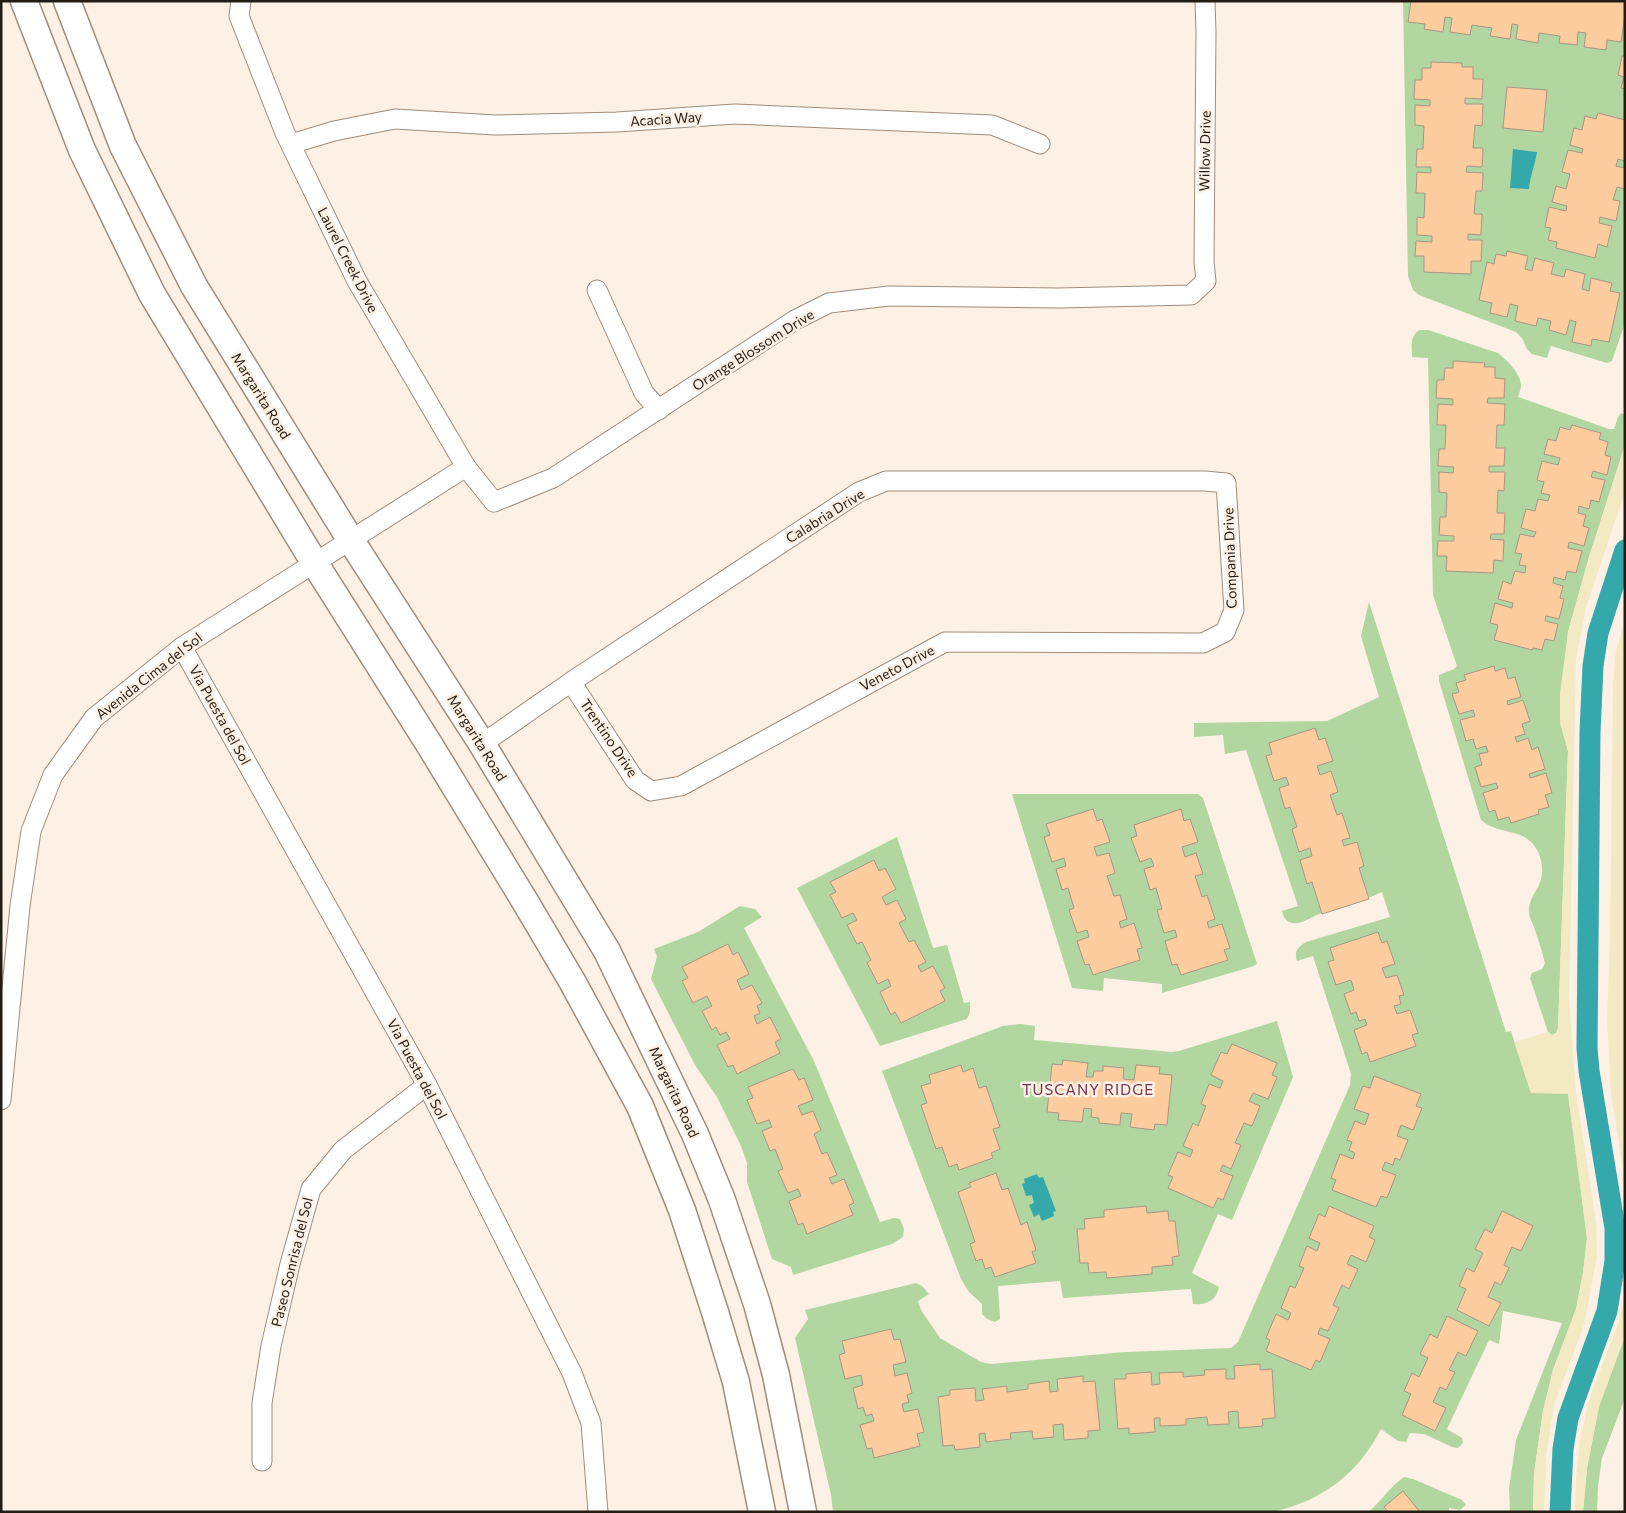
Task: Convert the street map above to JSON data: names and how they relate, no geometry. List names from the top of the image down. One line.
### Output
{"streets":{"main road":["Margarita Road"],"street":["Acacia Way","Willow Drive","Laurel Creek Drive","Orange Blossom Drive","Calabria Drive","Compania Drive","Veneto Drive","Avenida Cima del Sol","Via Puesta del Sol","Trentino Drive","Paseo Sonrisa del Sol"]},"crossings":[["Acacia Way","Laurel Creek Drive"],["Willow Drive","Orange Blossom Drive"],["Laurel Creek Drive","Orange Blossom Drive"],["Laurel Creek Drive","Avenida Cima del Sol"],["Margarita Road","Calabria Drive"],["Margarita Road","Avenida Cima del Sol"],["Calabria Drive","Compania Drive"],["Calabria Drive","Trentino Drive"],["Compania Drive","Veneto Drive"],["Veneto Drive","Trentino Drive"],["Avenida Cima del Sol","Via Puesta del Sol"],["Via Puesta del Sol","Paseo Sonrisa del Sol"]],"districts":["TUSCANY RIDGE"]}
